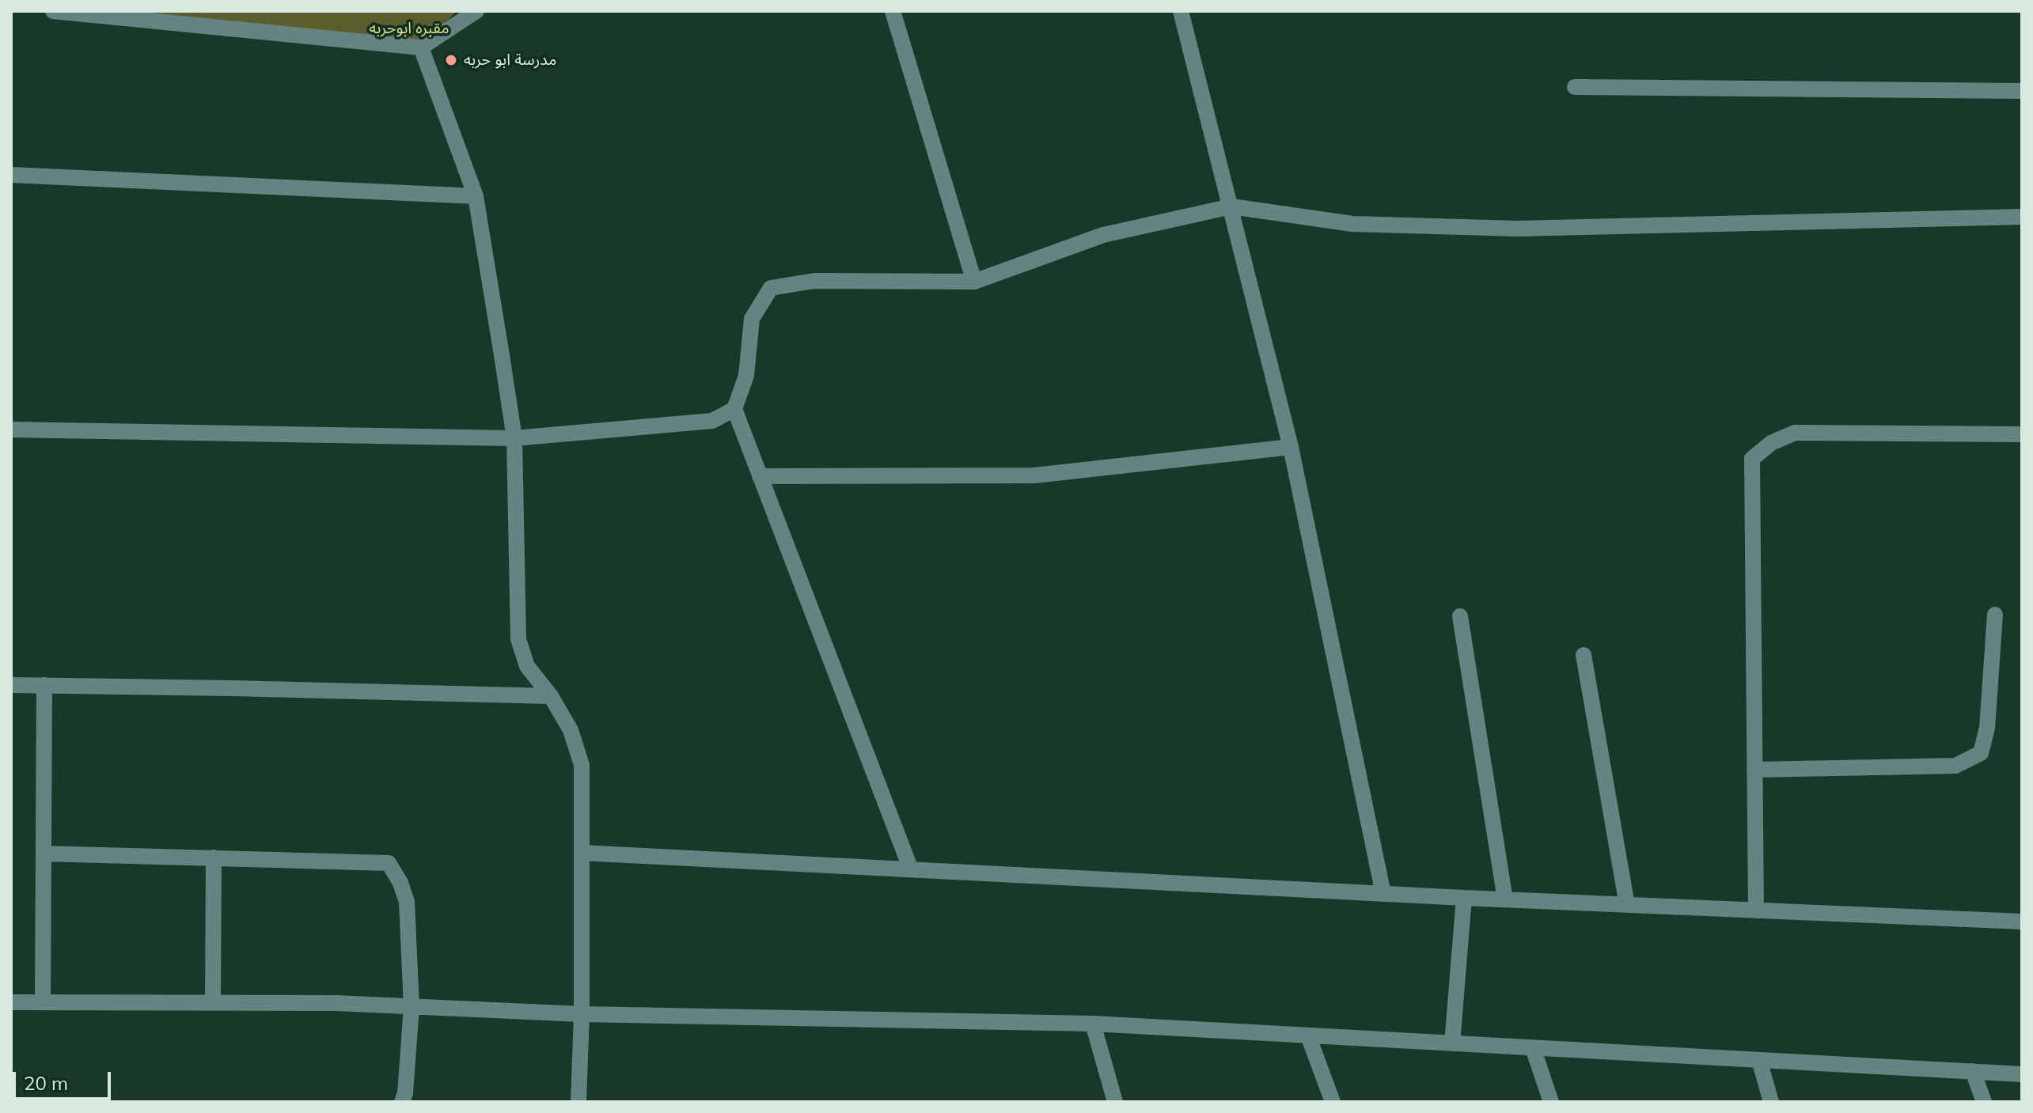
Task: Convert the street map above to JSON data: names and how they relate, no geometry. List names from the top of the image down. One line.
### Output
{"parks":["مقبره ابوحربه"],"places":["مدرسة ابو حربه"],"scale_bar":"20 m"}
